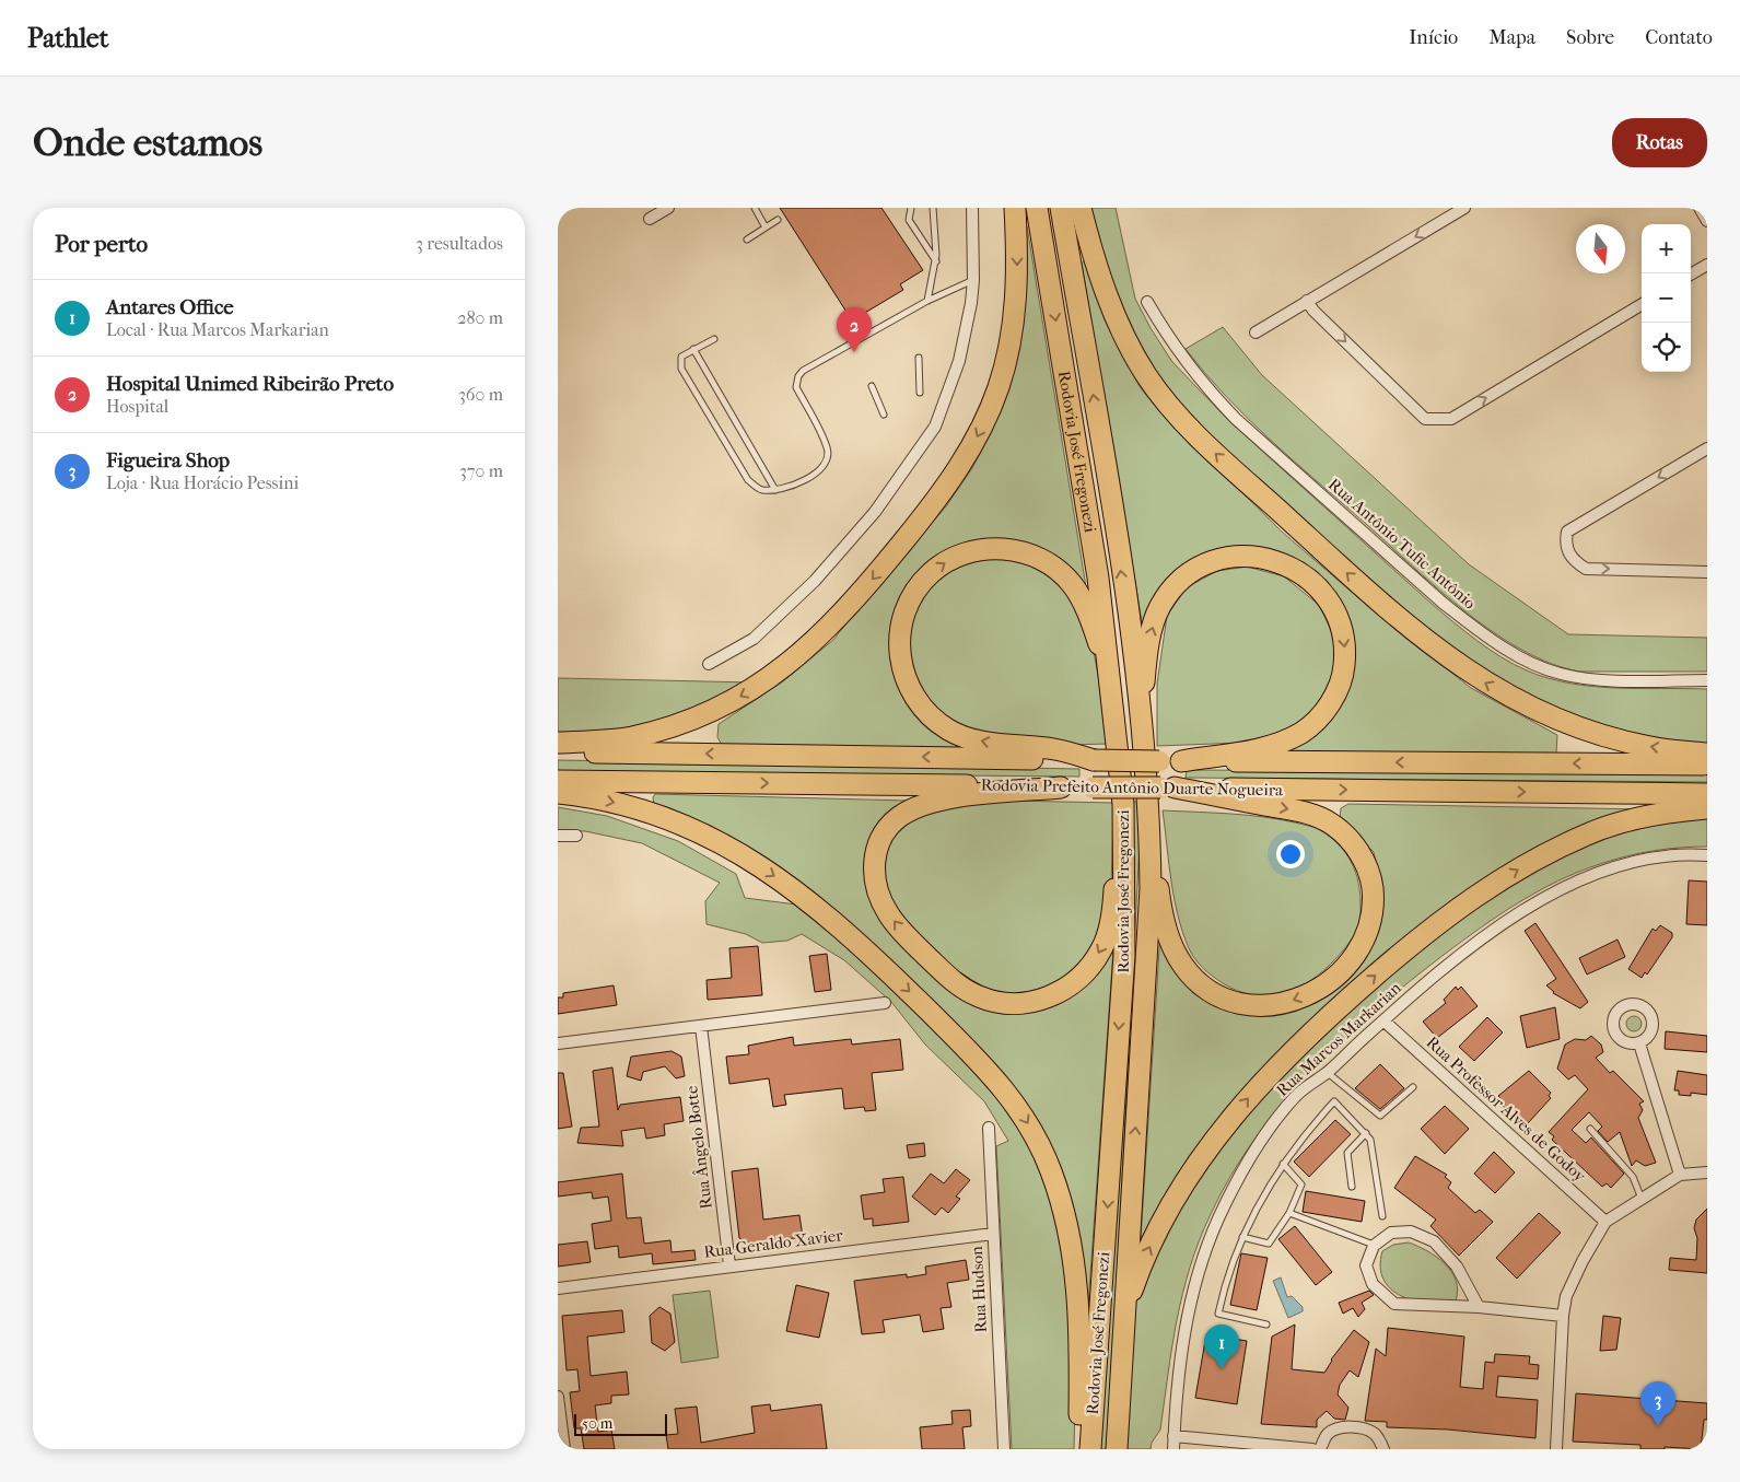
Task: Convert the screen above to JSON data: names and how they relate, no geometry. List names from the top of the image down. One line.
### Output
{"streets":{"highway":["Rodovia José Fregonezi","Rodovia Prefeito Antônio Duarte Nogueira"],"street":["Rua Antônio Tufic Antônio","Rua Marcos Markarian","Rua Professor Alves de Godoy","Rua Ângelo Botte","Rua Geraldo Xavier","Rua Hudson"]},"crossings":[["Rua Marcos Markarian","Rua Professor Alves de Godoy"],["Rua Ângelo Botte","Rua Geraldo Xavier"],["Rua Geraldo Xavier","Rua Hudson"]],"scale_bar":"50 m","north":"bottom","page":{"header":"Pathlet","nav":["Início","Mapa","Sobre","Contato"],"buttons":"Rotas","title":"Onde estamos","heading":["Por perto","3 resultados"],"map_buttons":["+","−"],"list":[{"mark":"1","name":"Antares Office","note":"Local · Rua Marcos Markarian","value":"280 m"},{"mark":"2","name":"Hospital Unimed Ribeirão Preto","note":"Hospital","value":"360 m"},{"mark":"3","name":"Figueira Shop","note":"Loja · Rua Horácio Pessini","value":"370 m"}],"pins":["2","1","3"],"scale":"50 m"}}
